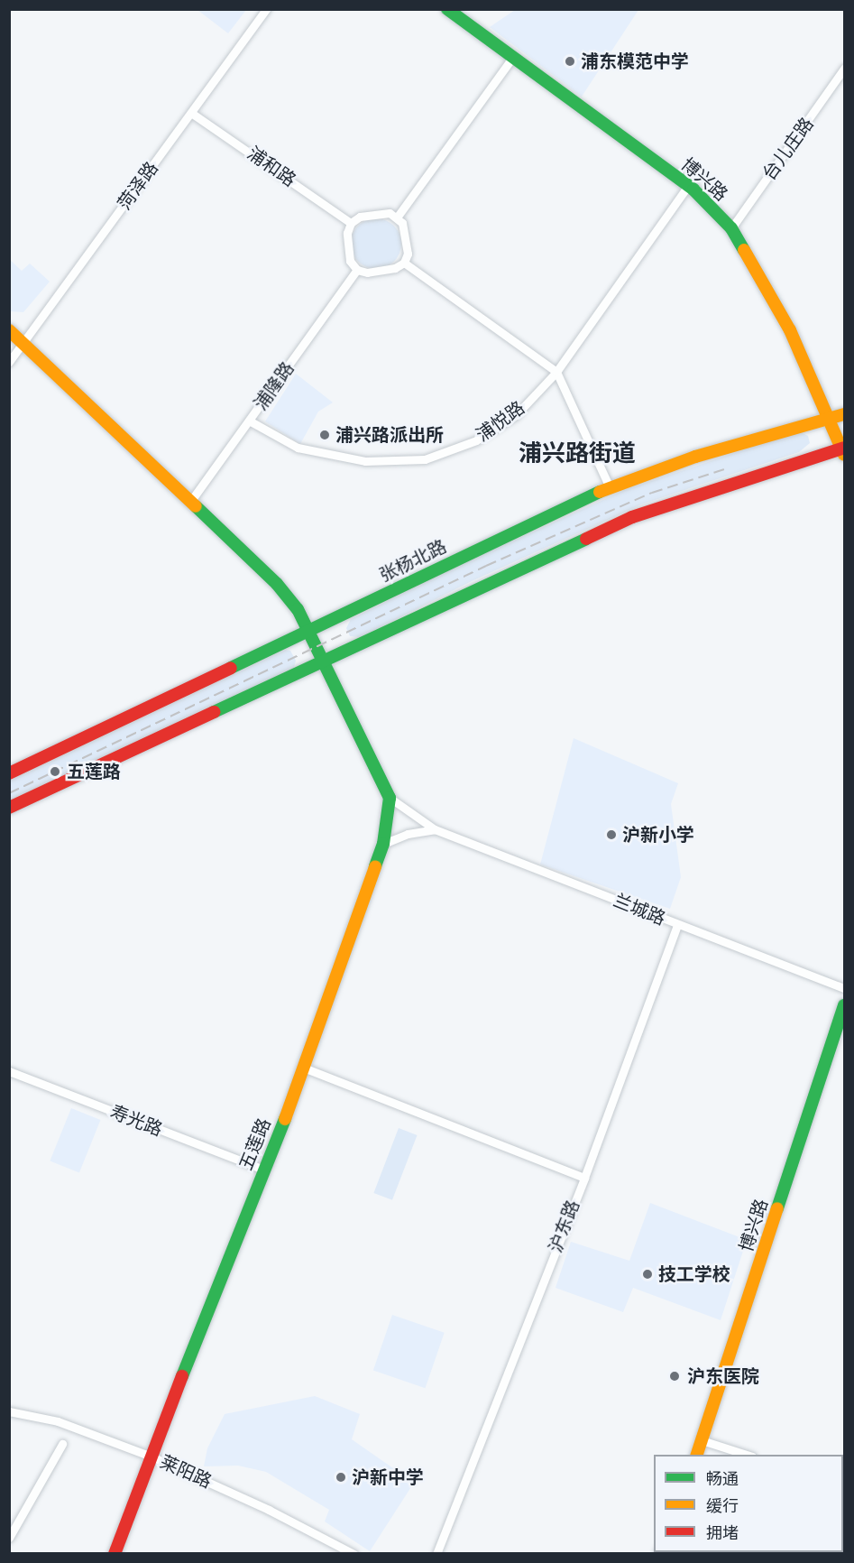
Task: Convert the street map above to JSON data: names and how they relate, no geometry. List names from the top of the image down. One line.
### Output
{"streets":{"street":["台儿庄路","浦和路","博兴路","菏泽路","浦隆路","浦悦路","张杨北路","兰城路","寿光路","五莲路","沪东路","莱阳路"]},"crossings":[["台儿庄路","博兴路"],["浦和路","菏泽路"],["浦和路","浦隆路"],["博兴路","浦悦路"],["博兴路","张杨北路"],["浦隆路","浦悦路"],["兰城路","五莲路"],["寿光路","五莲路"],["五莲路","沪东路"],["五莲路","莱阳路"]],"districts":["浦兴路街道"],"places":["浦东模范中学","浦兴路派出所","五莲路","沪新小学","技工学校","沪东医院","沪新中学"],"legend":["畅通","缓行","拥堵"]}
